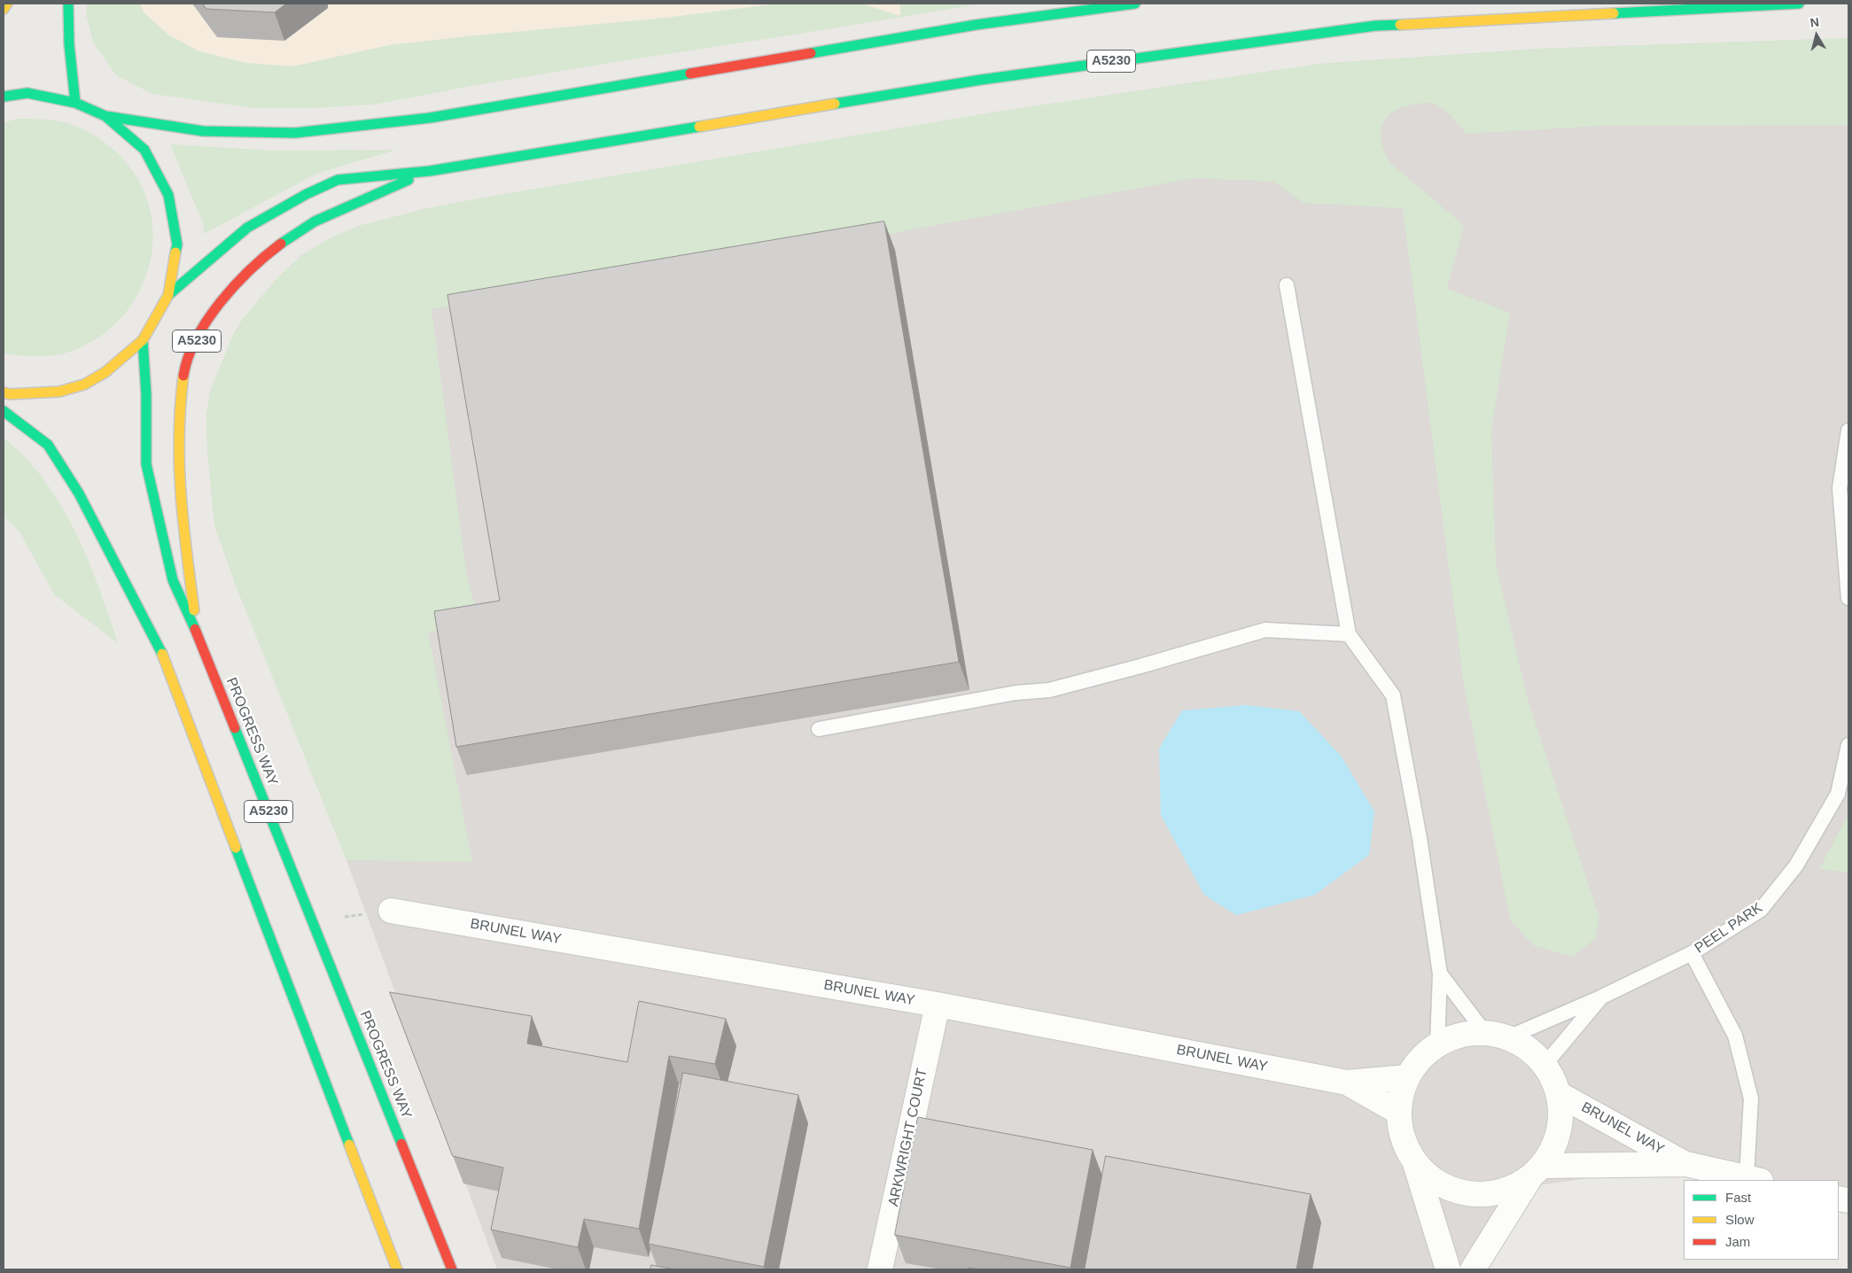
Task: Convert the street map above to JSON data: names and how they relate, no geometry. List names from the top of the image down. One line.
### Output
{"streets":{"main road":["A5230","PROGRESS WAY"],"street":["BRUNEL WAY","ARKWRIGHT COURT"],"lane":["PEEL PARK"]},"crossings":[["A5230","PROGRESS WAY"],["BRUNEL WAY","ARKWRIGHT COURT"]],"legend":["Fast","Slow","Jam"],"north":"top"}
